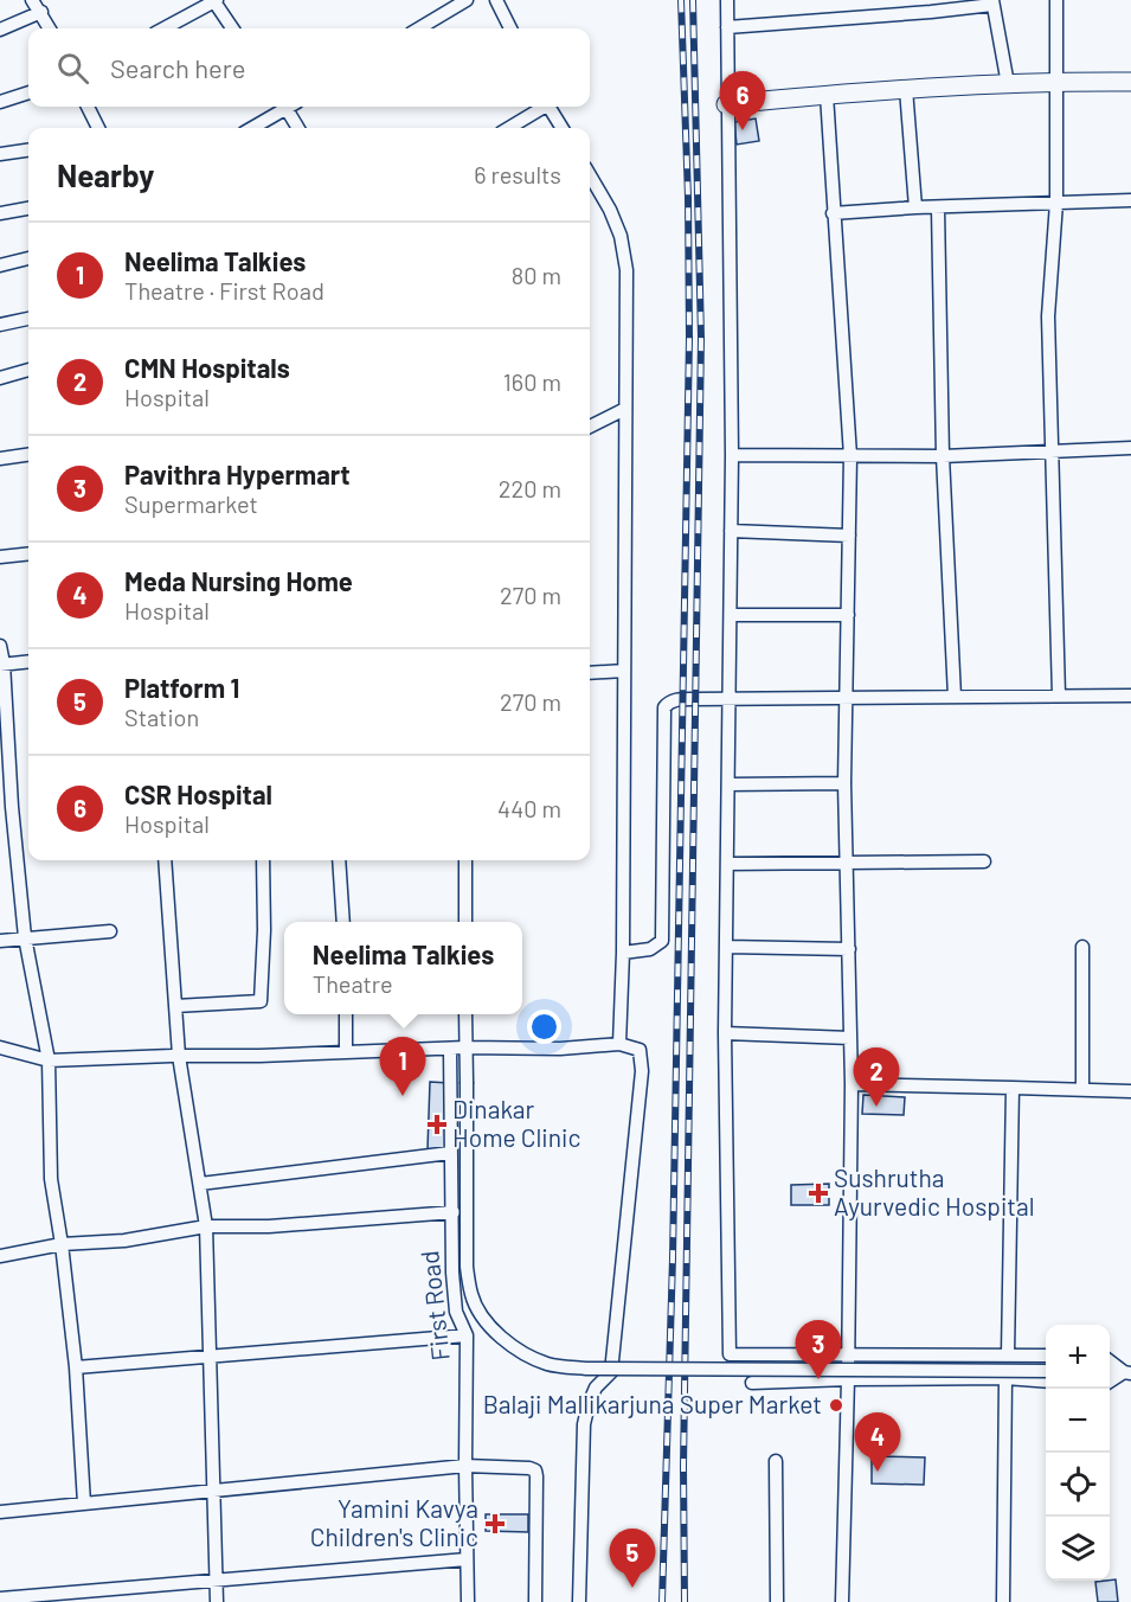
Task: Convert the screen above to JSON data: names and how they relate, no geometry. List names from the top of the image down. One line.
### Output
{"streets":{"street":["First Road"]},"places":{"health":["Dinakar Home Clinic","Sushrutha Ayurvedic Hospital","Yamini Kavya Children's Clinic"],"other":["Balaji Mallikarjuna Super Market"]},"page":{"search":"Search here","pins":["6","1","2","3","4","5"],"heading":["Nearby","6 results"],"list":[{"mark":"1","name":"Neelima Talkies","note":"Theatre · First Road","value":"80 m"},{"mark":"2","name":"CMN Hospitals","note":"Hospital","value":"160 m"},{"mark":"3","name":"Pavithra Hypermart","note":"Supermarket","value":"220 m"},{"mark":"4","name":"Meda Nursing Home","note":"Hospital","value":"270 m"},{"mark":"5","name":"Platform 1","note":"Station","value":"270 m"},{"mark":"6","name":"CSR Hospital","note":"Hospital","value":"440 m"}],"popup":["Neelima Talkies","Theatre"],"map_buttons":["+","−"]}}
